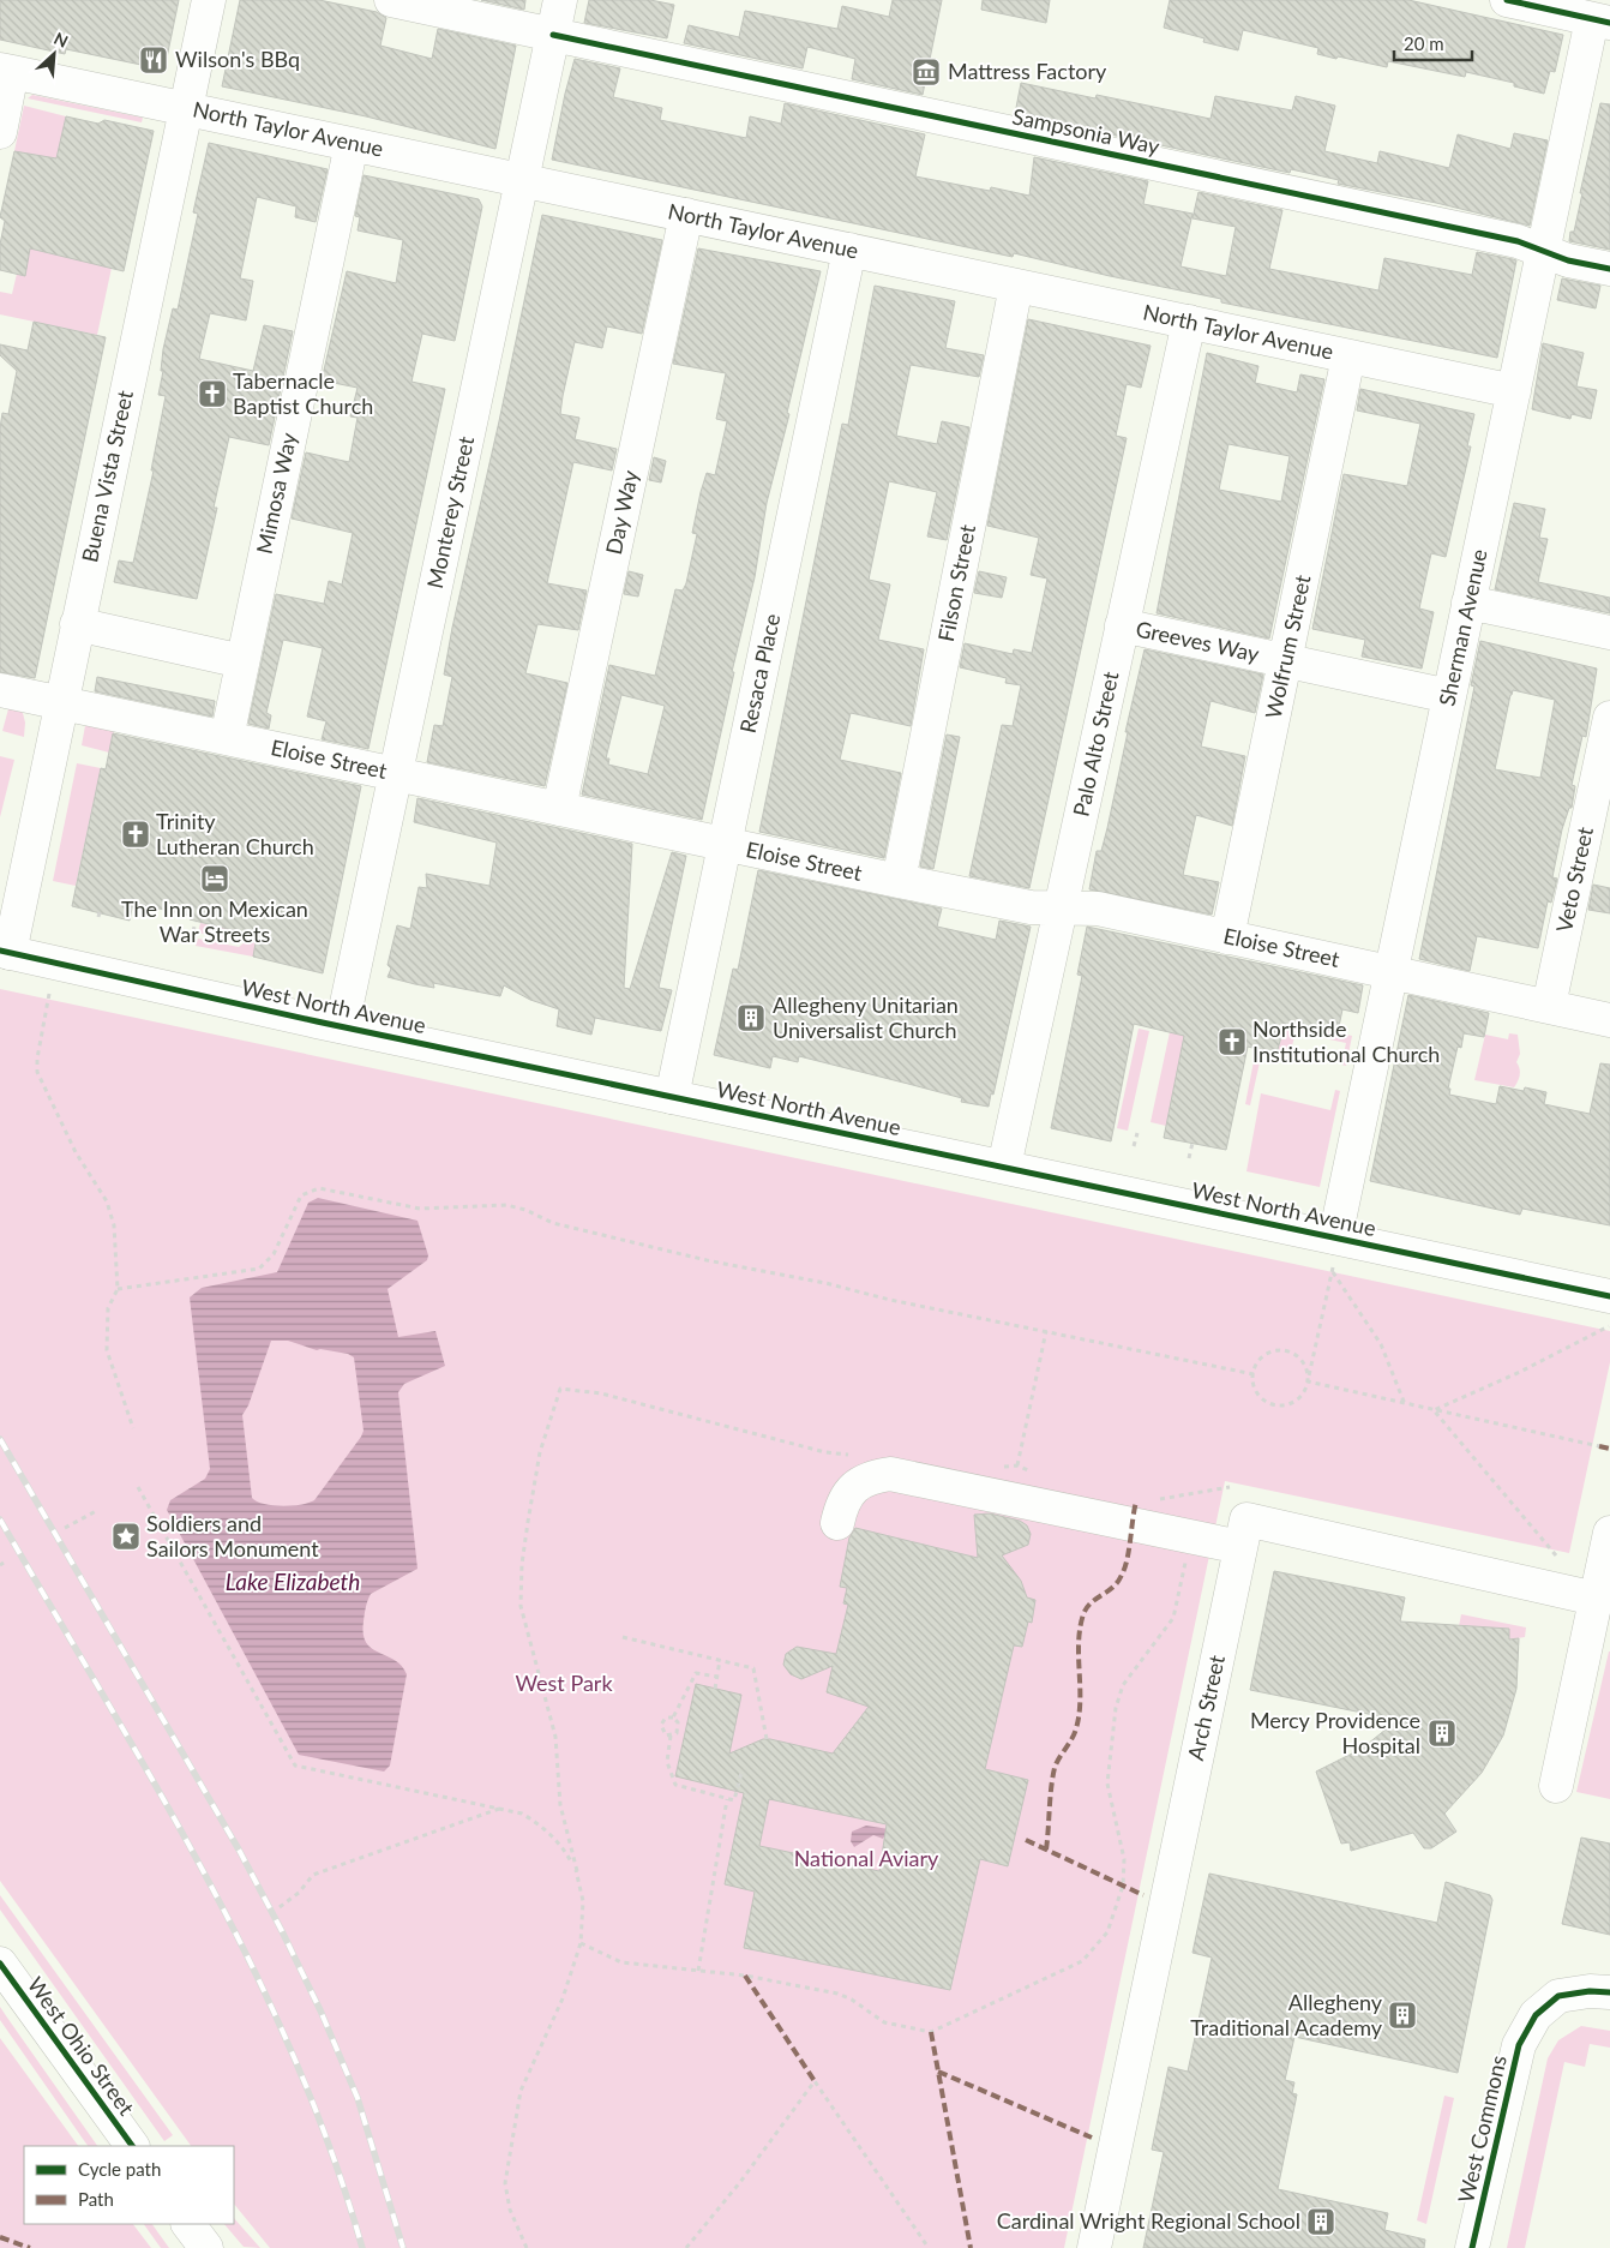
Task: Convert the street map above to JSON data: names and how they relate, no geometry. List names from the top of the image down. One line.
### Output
{"streets":{"street":["North Taylor Avenue","Sampsonia Way","Buena Vista Street","Mimosa Way","Monterey Street","Day Way","Filson Street","Sherman Avenue","Greeves Way","Wolfrum Street","Resaca Place","Palo Alto Street","Eloise Street","Veto Street","West North Avenue","Arch Street","West Ohio Street","West Commons"]},"crossings":[["North Taylor Avenue","Buena Vista Street"],["North Taylor Avenue","Mimosa Way"],["North Taylor Avenue","Monterey Street"],["North Taylor Avenue","Day Way"],["North Taylor Avenue","Filson Street"],["North Taylor Avenue","Sherman Avenue"],["North Taylor Avenue","Wolfrum Street"],["North Taylor Avenue","Resaca Place"],["North Taylor Avenue","Palo Alto Street"],["Sampsonia Way","Monterey Street"],["Sampsonia Way","Sherman Avenue"],["Buena Vista Street","Eloise Street"],["Buena Vista Street","West North Avenue"],["Mimosa Way","Eloise Street"],["Monterey Street","Eloise Street"],["Monterey Street","West North Avenue"],["Day Way","Eloise Street"],["Filson Street","Eloise Street"],["Sherman Avenue","Greeves Way"],["Sherman Avenue","Eloise Street"],["Sherman Avenue","West North Avenue"],["Greeves Way","Wolfrum Street"],["Greeves Way","Palo Alto Street"],["Wolfrum Street","Eloise Street"],["Resaca Place","Eloise Street"],["Resaca Place","West North Avenue"],["Palo Alto Street","Eloise Street"],["Palo Alto Street","West North Avenue"],["Eloise Street","Veto Street"]],"water":["Lake Elizabeth"],"parks":["West Park","National Aviary"],"places":{"restaurant":["Wilson's BBq"],"museum":["Mattress Factory"],"church":["Tabernacle Baptist Church","Trinity Lutheran Church","Northside Institutional Church"],"hotel":["The Inn on Mexican War Streets"],"building":["Allegheny Unitarian Universalist Church","Mercy Providence Hospital","Allegheny Traditional Academy","Cardinal Wright Regional School"],"place":["Soldiers and Sailors Monument"]},"legend":["Cycle path","Path"],"scale_bar":"20 m","north":"top right"}
